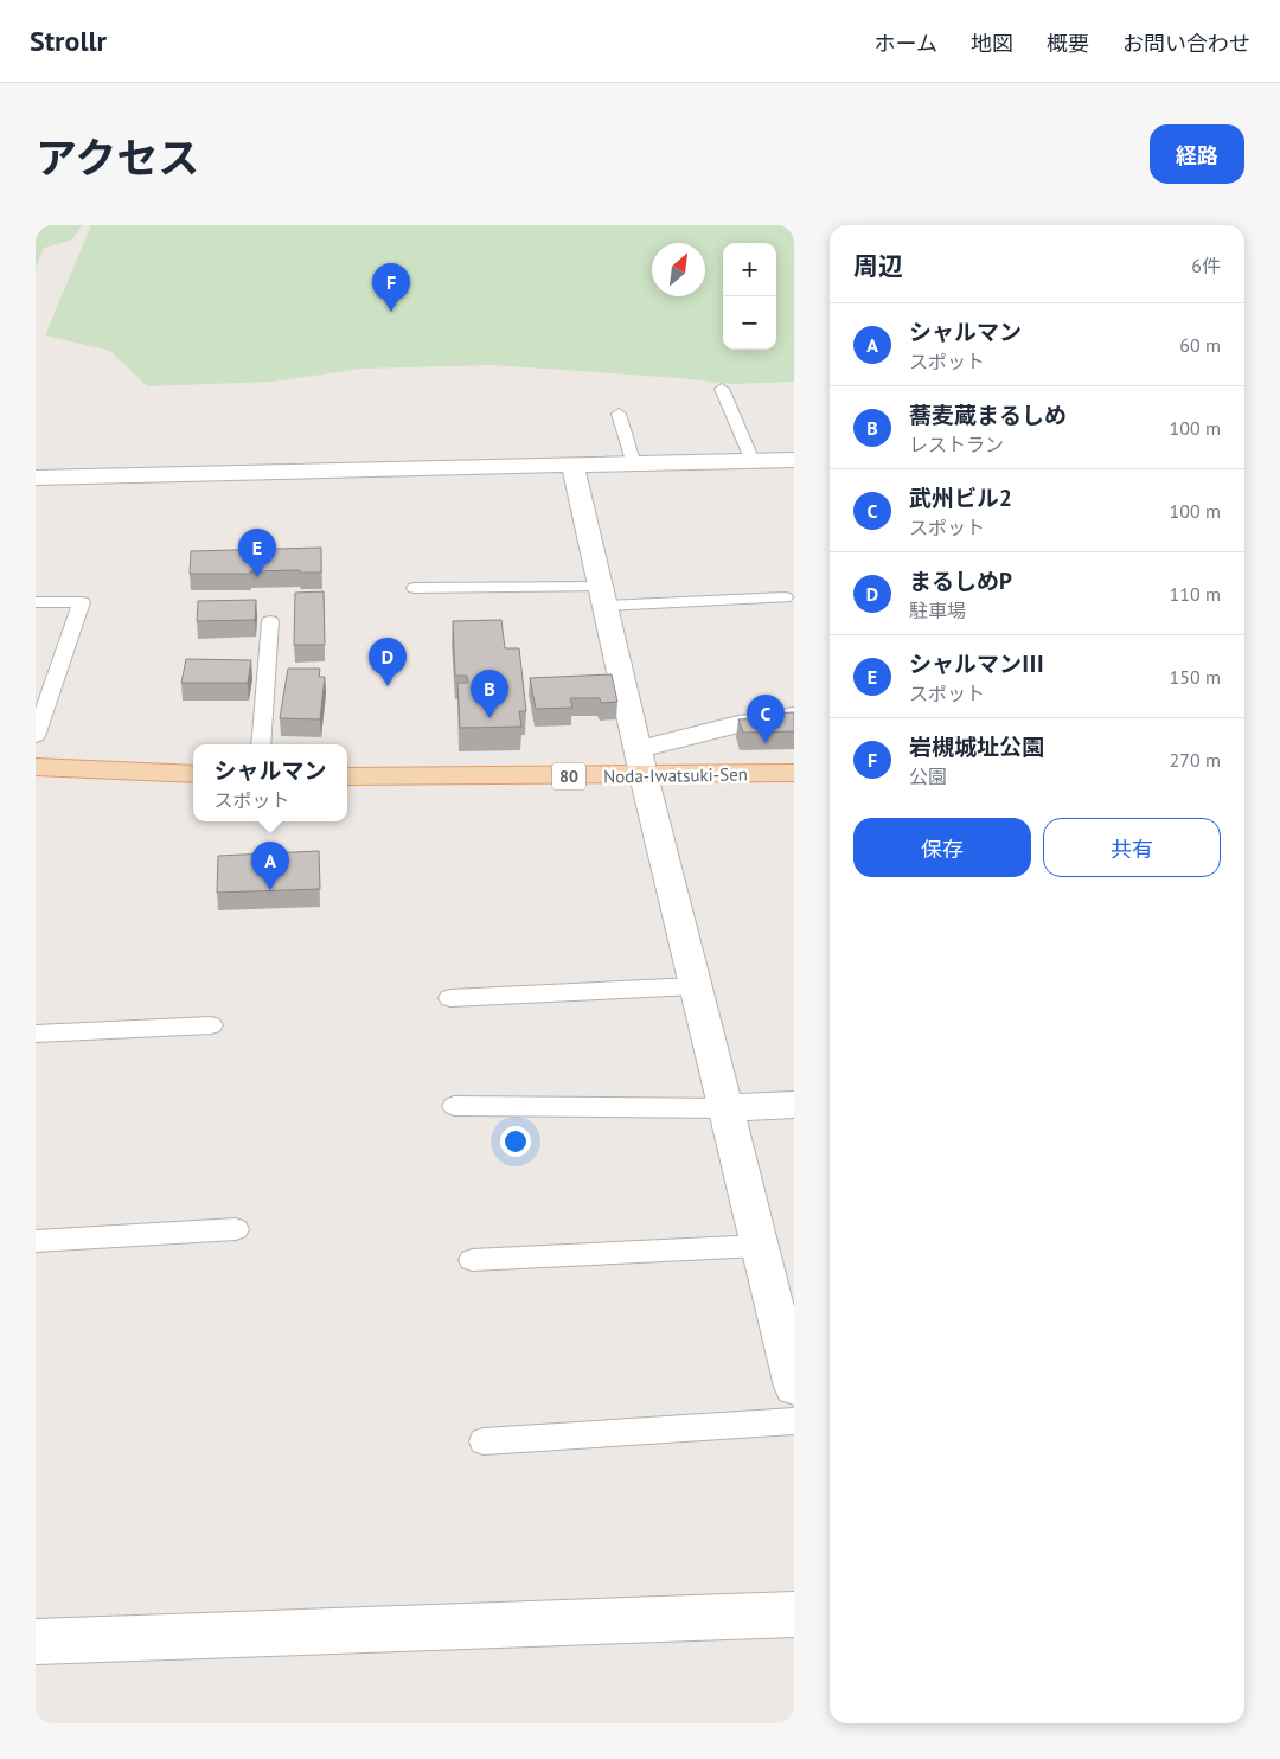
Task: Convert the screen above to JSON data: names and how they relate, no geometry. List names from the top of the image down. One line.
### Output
{"streets":{"main road":["Noda-Iwatsuki-Sen","80"]},"north":"top right","page":{"header":"Strollr","nav":["ホーム","地図","概要","お問い合わせ"],"title":"アクセス","buttons":["経路",["保存","共有"]],"heading":["周辺","6件"],"map_buttons":["+","−"],"pins":["F","E","D","B","C","A"],"list":[{"mark":"A","name":"シャルマン","note":"スポット","value":"60 m"},{"mark":"B","name":"蕎麦蔵まるしめ","note":"レストラン","value":"100 m"},{"mark":"C","name":"武州ビル2","note":"スポット","value":"100 m"},{"mark":"D","name":"まるしめP","note":"駐車場","value":"110 m"},{"mark":"E","name":"シャルマンⅢ","note":"スポット","value":"150 m"},{"mark":"F","name":"岩槻城址公園","note":"公園","value":"270 m"}],"popup":["シャルマン","スポット"]}}
